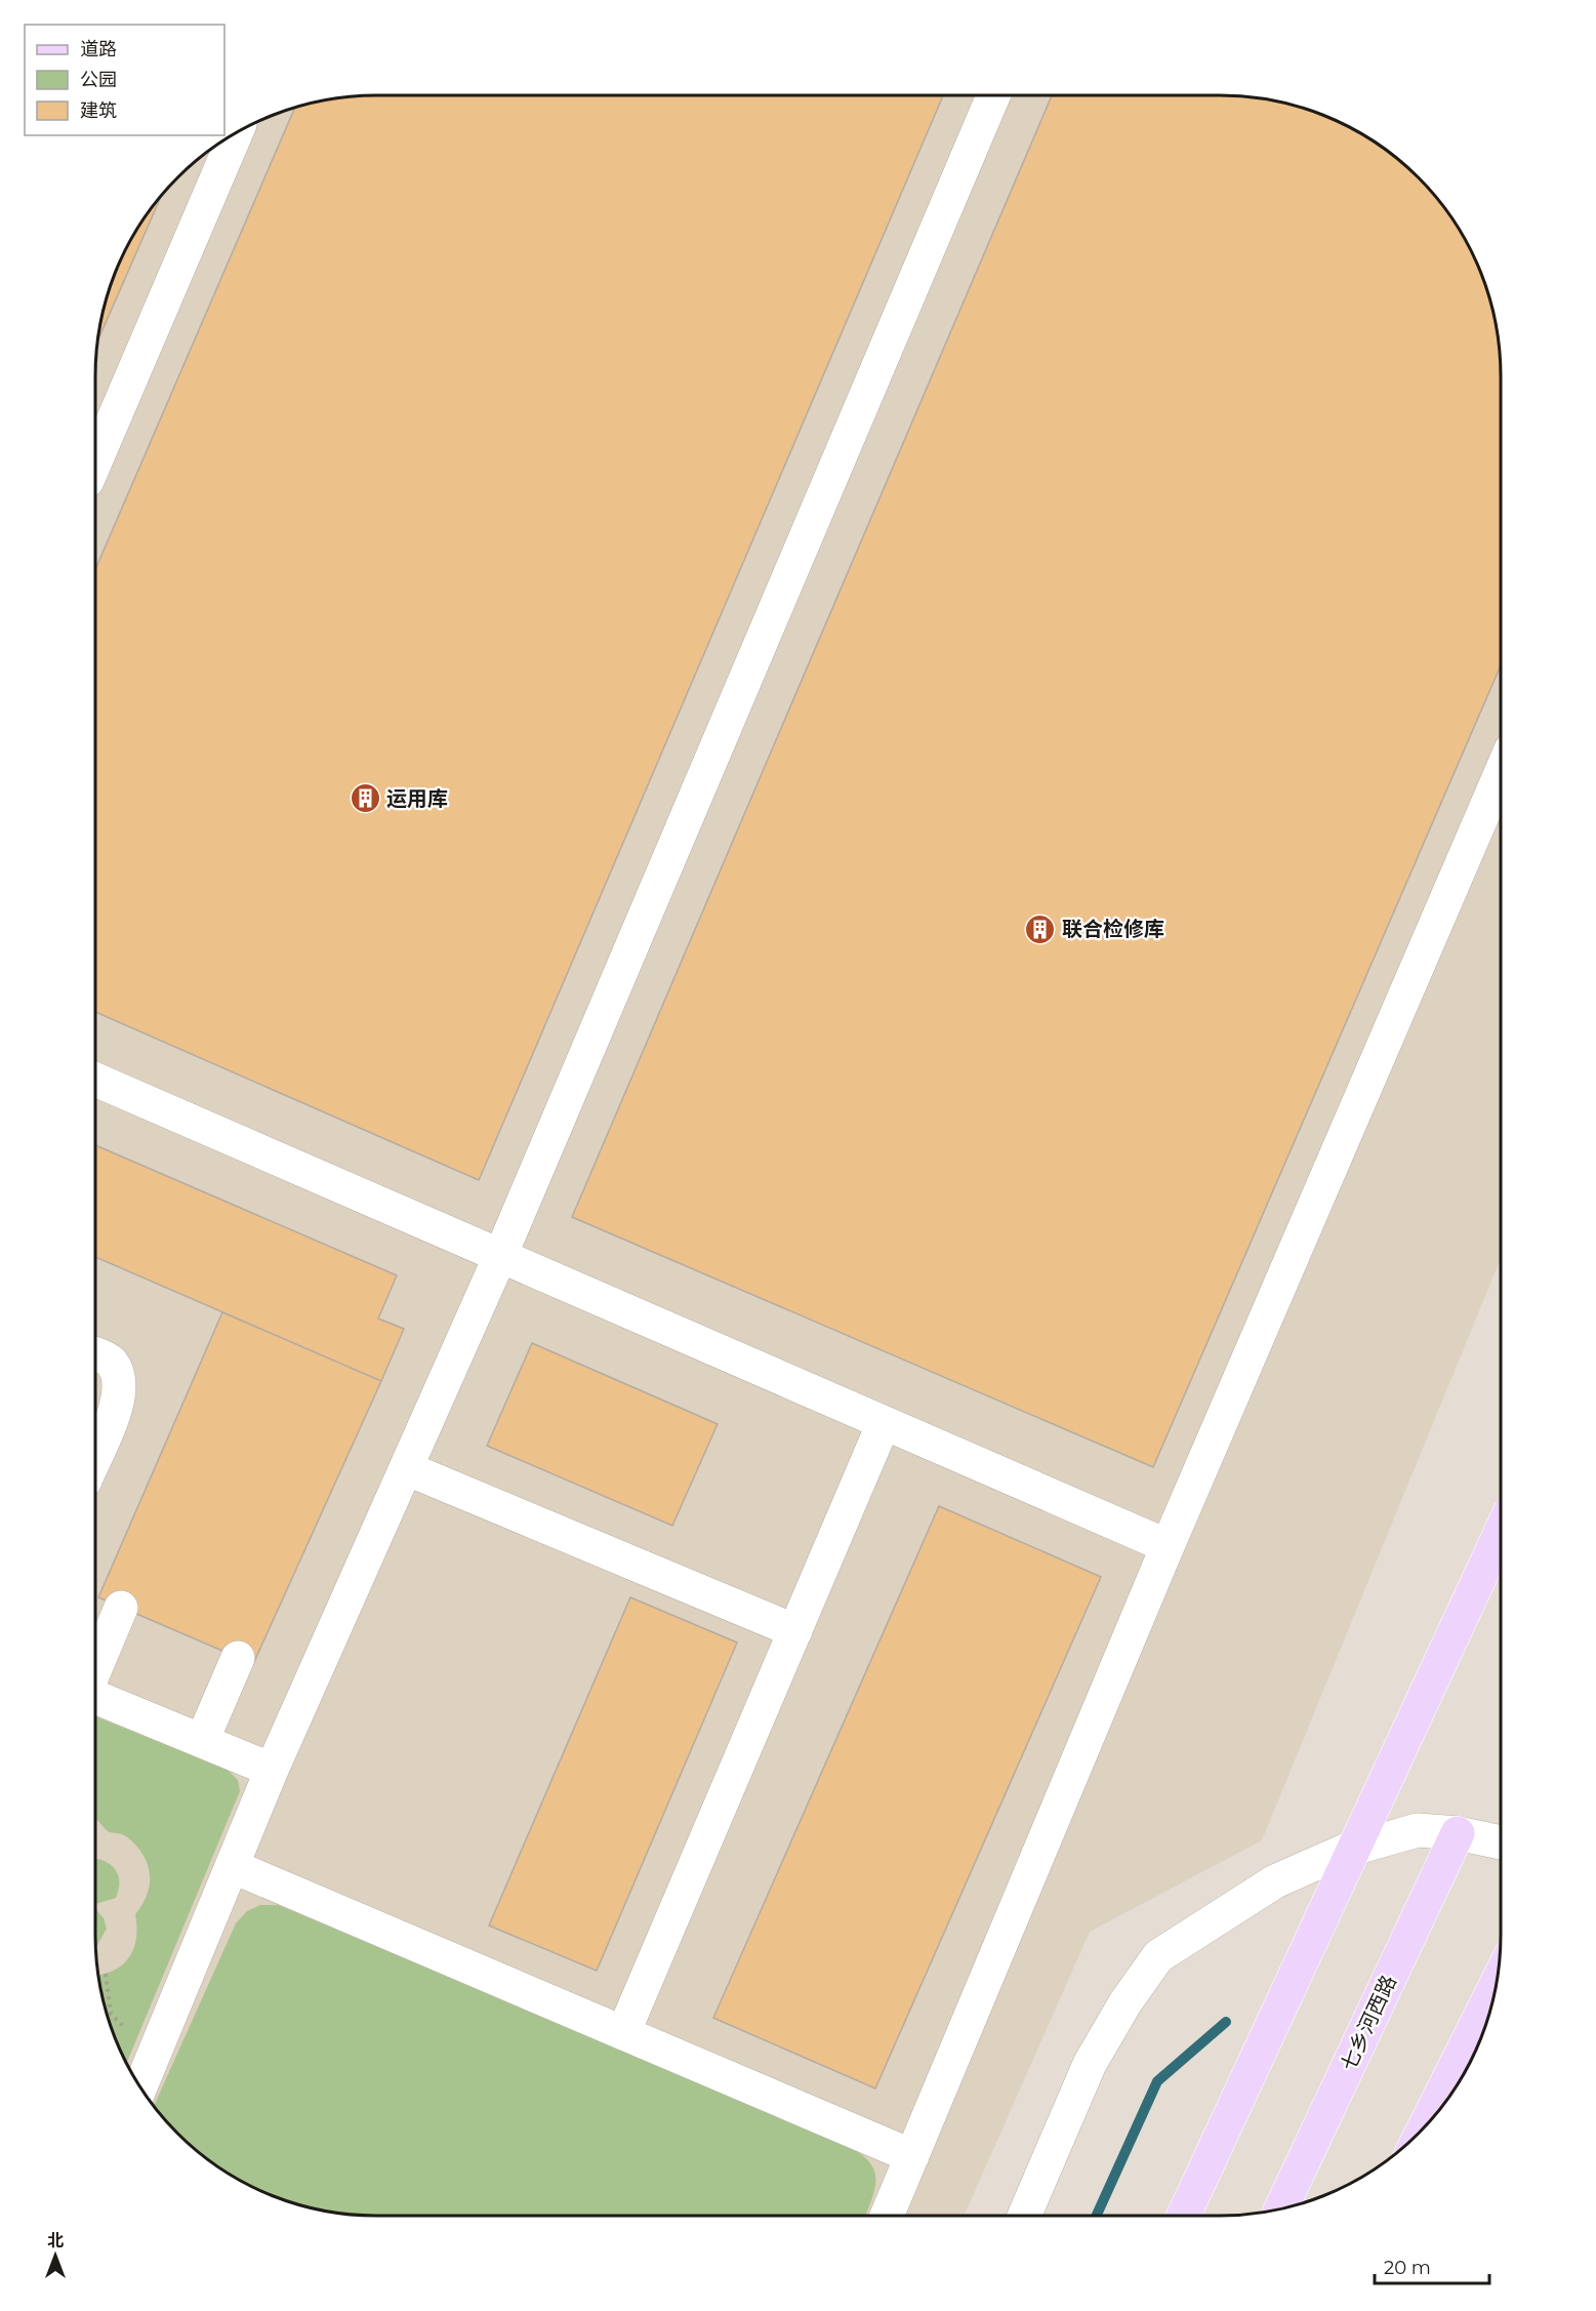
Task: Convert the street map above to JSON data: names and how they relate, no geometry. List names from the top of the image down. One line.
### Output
{"streets":{"main road":["七乡河西路"]},"places":{"building":["运用库","联合检修库"]},"legend":["道路","公园","建筑"],"scale_bar":"20 m","north":"top"}
